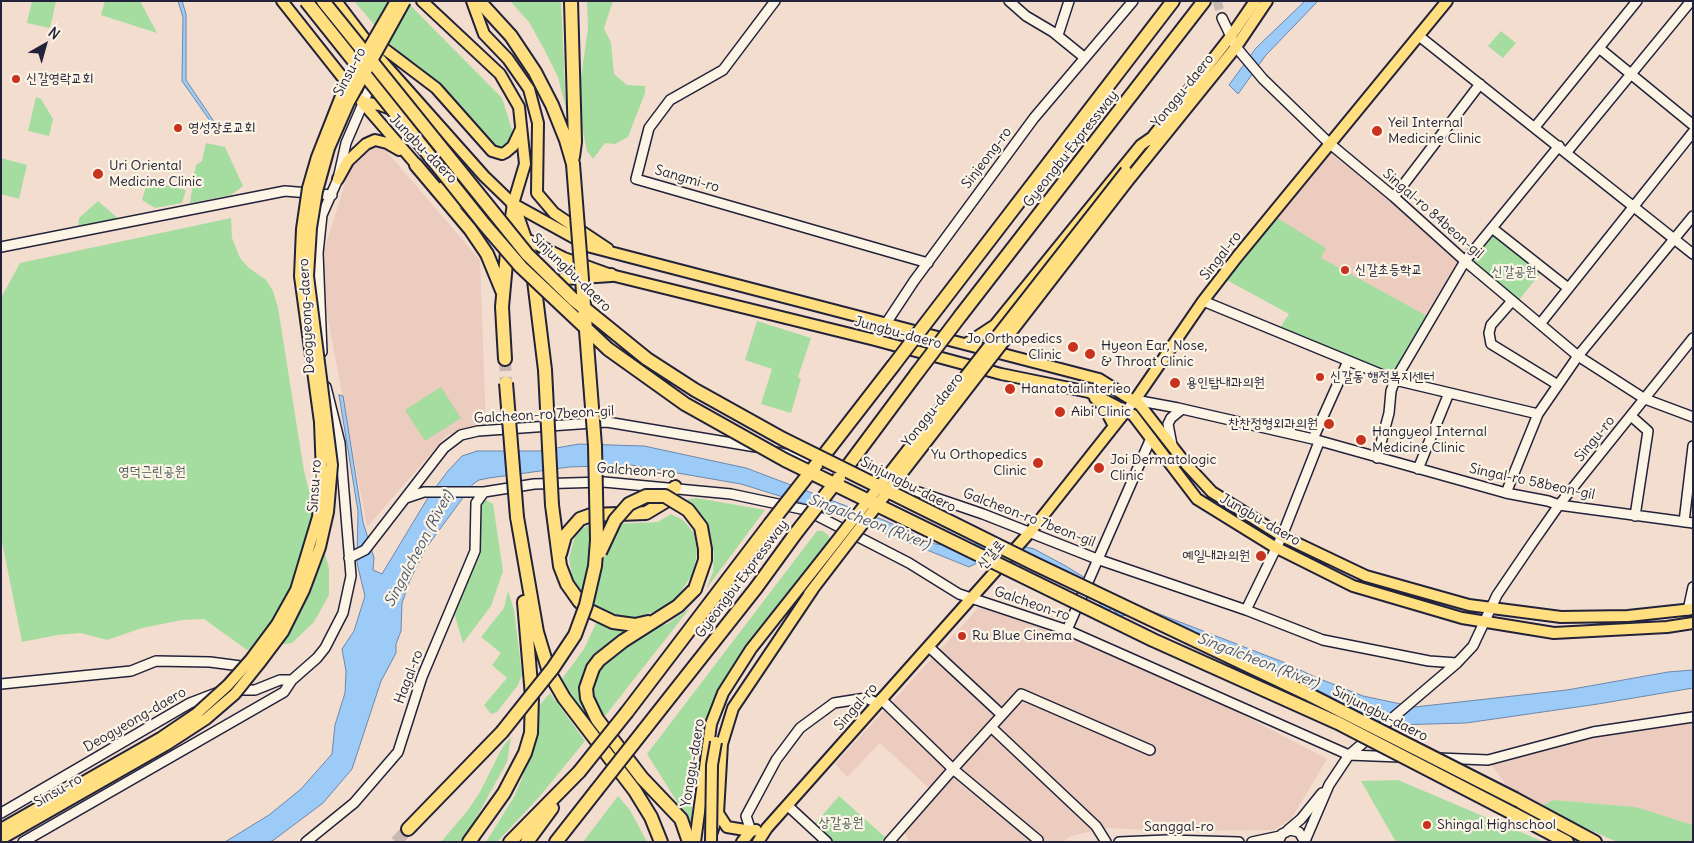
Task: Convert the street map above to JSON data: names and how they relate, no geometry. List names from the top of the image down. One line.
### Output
{"streets":{"highway":["Gyeongbu Expressway","Sinjungbu-daero"],"main road":["Sinsu-ro","Yonggu-daero","Jungbu-daero","Singal-ro","신갈로"],"street":["Sinjeong-ro","Sangmi-ro","Singal-ro 84beon-gil","Deogyeong-daero","Galcheon-ro 7beon-gil","Singu-ro","Galcheon-ro","Singal-ro 58beon-gil","Hagal-ro","Sanggal-ro"]},"crossings":[["Yonggu-daero","Singal-ro 84beon-gil"],["Jungbu-daero","Sinjeong-ro"],["Jungbu-daero","Singal-ro"],["Jungbu-daero","Deogyeong-daero"],["Jungbu-daero","Singu-ro"],["Jungbu-daero","Singal-ro 58beon-gil"],["Sinjeong-ro","Sangmi-ro"],["Singal-ro 84beon-gil","Singal-ro"],["Singal-ro 84beon-gil","Singu-ro"],["Singal-ro","Galcheon-ro 7beon-gil"],["Singal-ro","Galcheon-ro"],["Singal-ro","Singal-ro 58beon-gil"],["Singal-ro","신갈로"],["Galcheon-ro 7beon-gil","Singu-ro"],["Galcheon-ro 7beon-gil","Galcheon-ro"],["Galcheon-ro 7beon-gil","신갈로"],["Singu-ro","Galcheon-ro"],["Singu-ro","Singal-ro 58beon-gil"],["Galcheon-ro","신갈로"],["Galcheon-ro","Hagal-ro"]],"water":["Singalcheon (River)"],"parks":["신갈공원","영덕근린공원","상갈공원"],"places":["신갈영락교회","영성장로교회","Yeil Internal Medicine Clinic","Uri Oriental Medicine Clinic","신갈초등학교","Jo Orthopedics Clinic","Hyeon Ear, Nose, & Throat Clinic","신갈동 행정복지센터","용인탑내과의원","Hanatotalinterieo","Aibi Clinic","찬찬정형외과의원","Hangyeol Internal Medicine Clinic","Yu Orthopedics Clinic","Joi Dermatologic Clinic","예일내과의원","Ru Blue Cinema","Shingal Highschool"],"north":"top right"}
